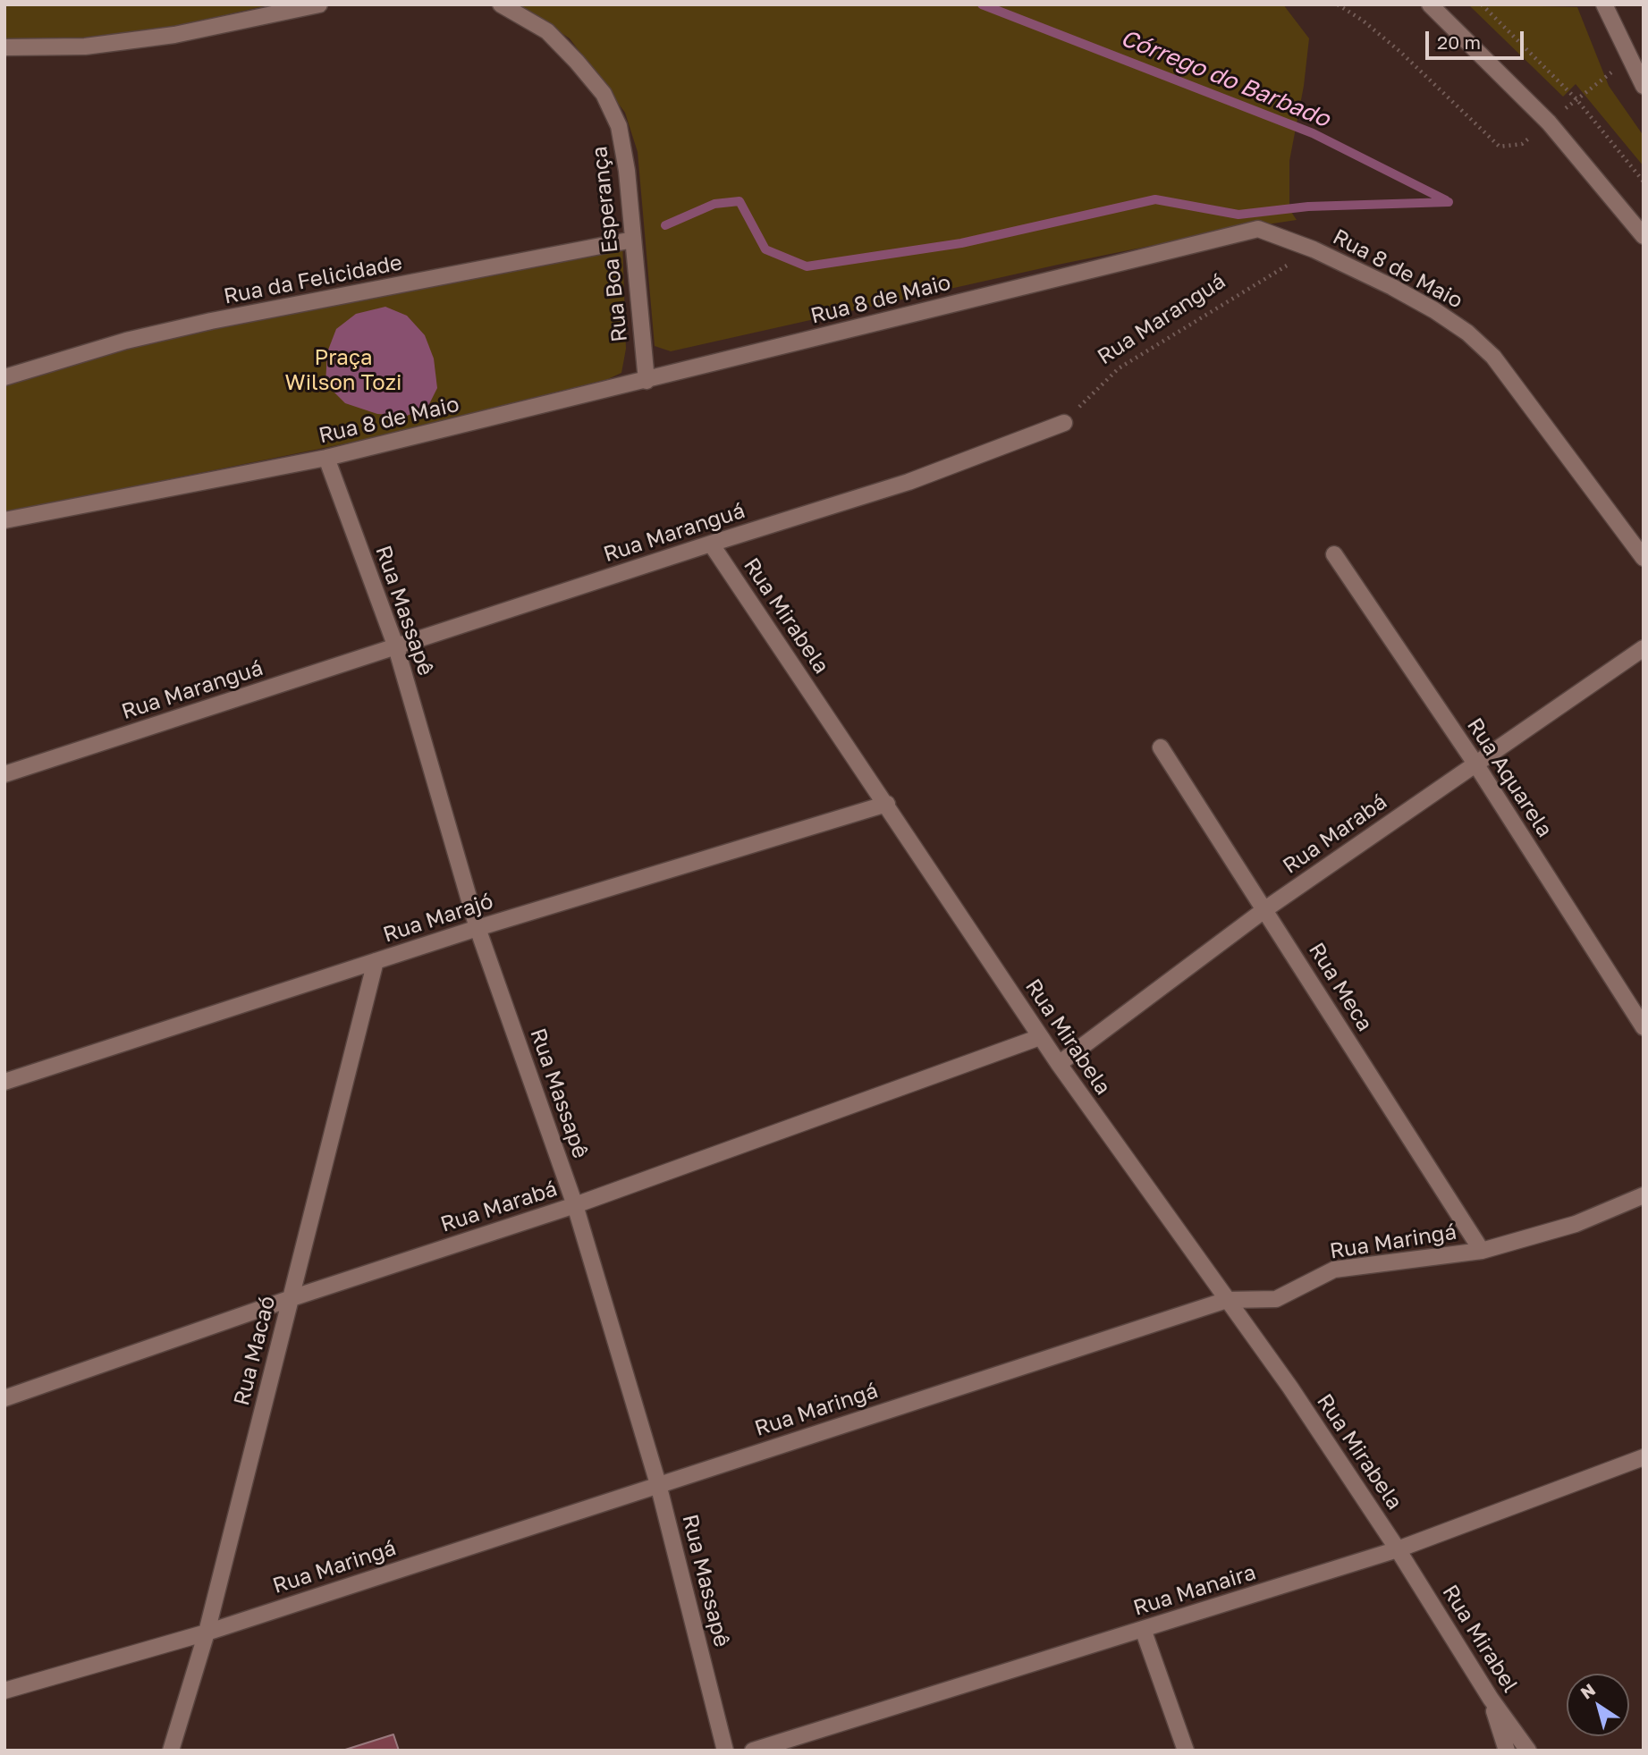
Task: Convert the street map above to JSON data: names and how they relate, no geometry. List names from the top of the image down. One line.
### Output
{"streets":{"street":["Rua Boa Esperança","Rua 8 de Maio","Rua da Felicidade","Rua Maranguá","Rua Massapê","Rua Mirabela","Rua Aquarela","Rua Marabá","Rua Marajó","Rua Meca","Rua Maringá","Rua Macaó","Rua Manaira","Rua Mirabel"]},"crossings":[["Rua Boa Esperança","Rua 8 de Maio"],["Rua Boa Esperança","Rua da Felicidade"],["Rua 8 de Maio","Rua Maranguá"],["Rua 8 de Maio","Rua Massapê"],["Rua Maranguá","Rua Massapê"],["Rua Maranguá","Rua Mirabela"],["Rua Massapê","Rua Marabá"],["Rua Massapê","Rua Marajó"],["Rua Massapê","Rua Maringá"],["Rua Mirabela","Rua Marabá"],["Rua Mirabela","Rua Marajó"],["Rua Mirabela","Rua Maringá"],["Rua Mirabela","Rua Manaira"],["Rua Mirabela","Rua Mirabel"],["Rua Aquarela","Rua Marabá"],["Rua Marabá","Rua Meca"],["Rua Marabá","Rua Macaó"],["Rua Marajó","Rua Macaó"],["Rua Meca","Rua Maringá"],["Rua Maringá","Rua Macaó"],["Rua Manaira","Rua Mirabel"]],"water":["Córrego do Barbado"],"parks":["Praça Wilson Tozi"],"scale_bar":"20 m","north":"top left"}
